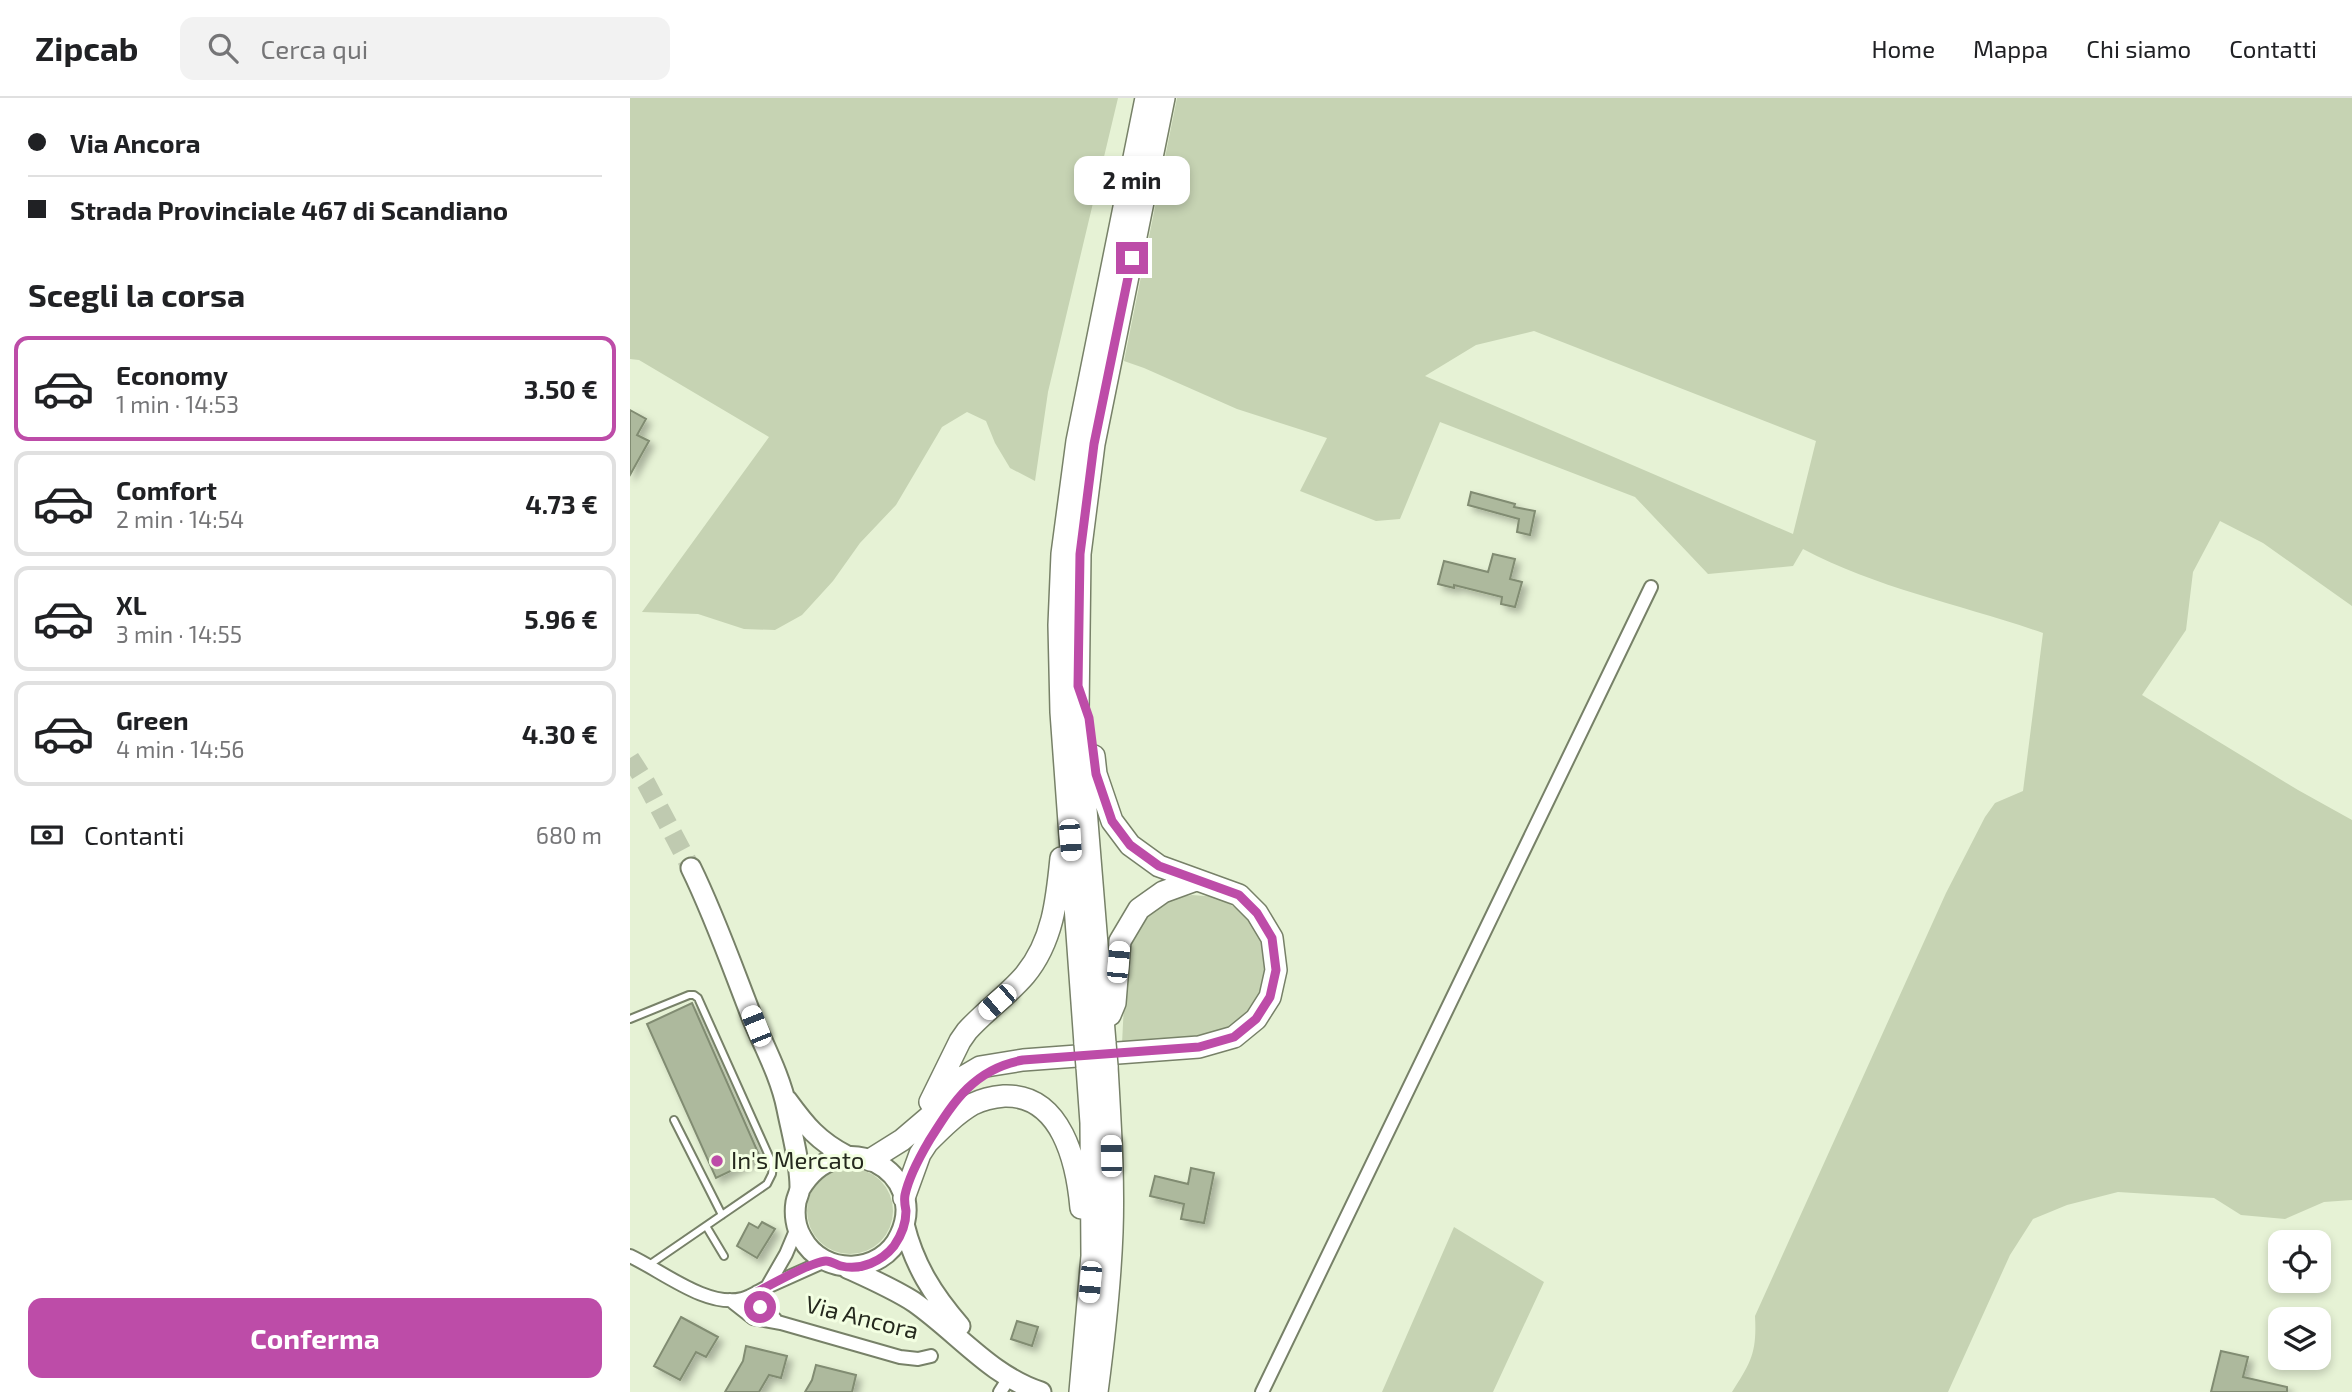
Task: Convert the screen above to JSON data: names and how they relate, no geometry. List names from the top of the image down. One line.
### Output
{"streets":{"main road":["Via Ancora"]},"places":["In's Mercato"],"page":{"header":"Zipcab","search":"Cerca qui","nav":["Home","Mappa","Chi siamo","Contatti"],"banner":["Via Ancora","Strada Provinciale 467 di Scandiano"],"bubble":"2 min","heading":"Scegli la corsa","list":[{"name":"Economy","note":"1 min · 14:53","value":"3.50 €"},{"name":"Comfort","note":"2 min · 14:54","value":"4.73 €"},{"name":"XL","note":"3 min · 14:55","value":"5.96 €"},{"name":"Green","note":"4 min · 14:56","value":"4.30 €"}],"pay":["Contanti","680 m"],"buttons":"Conferma"}}
